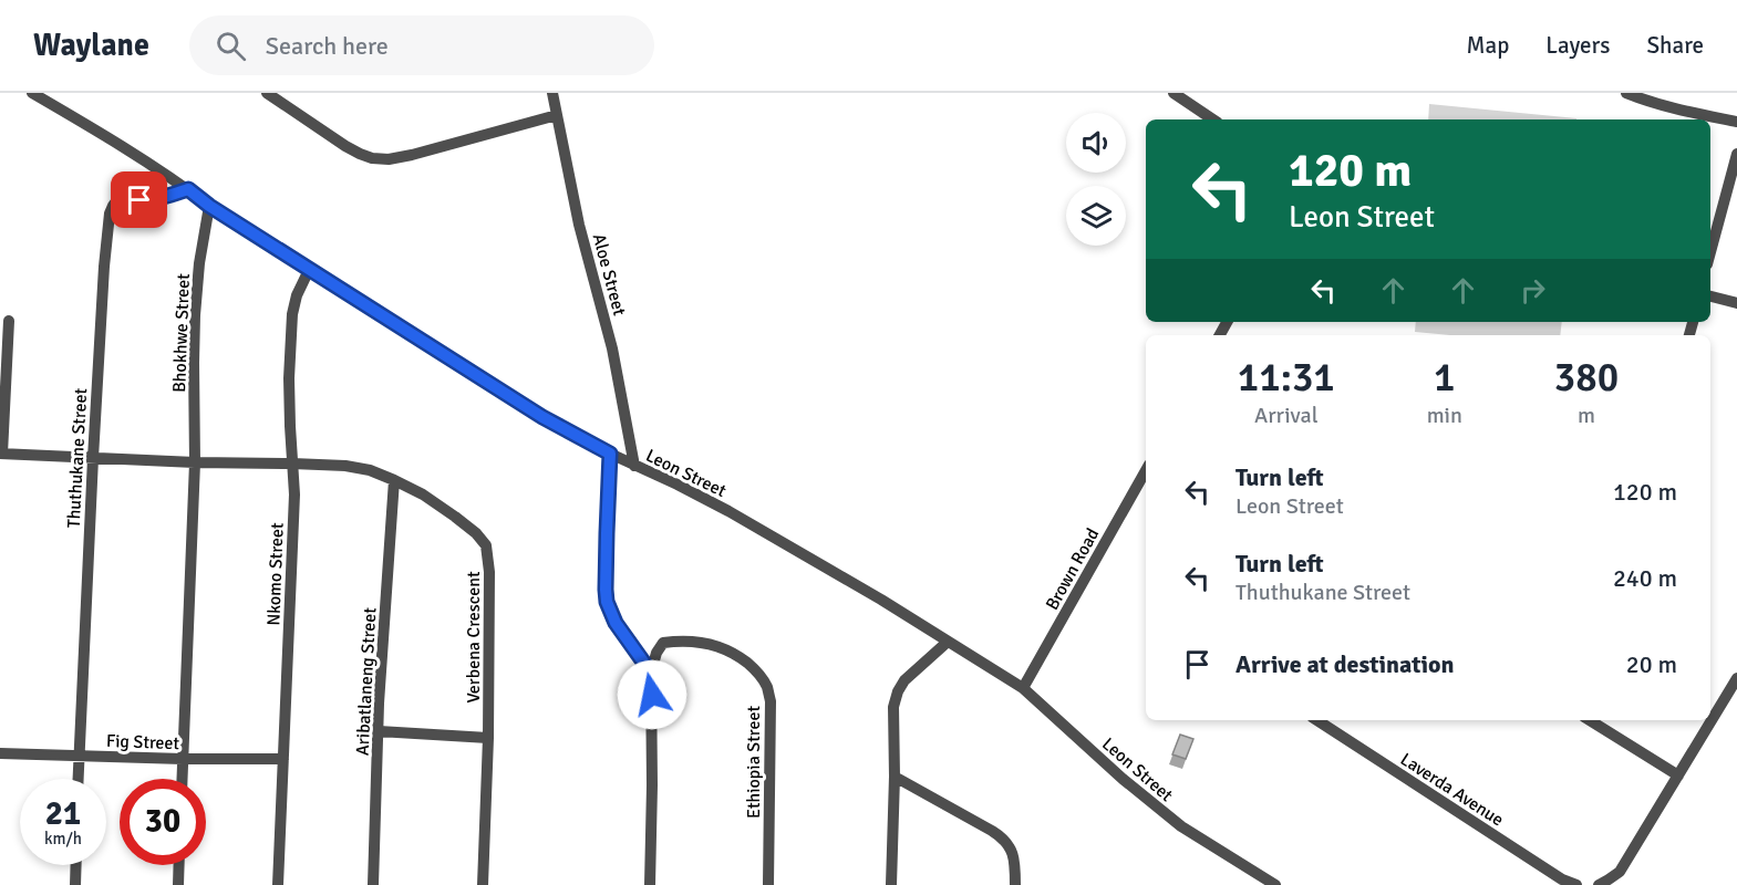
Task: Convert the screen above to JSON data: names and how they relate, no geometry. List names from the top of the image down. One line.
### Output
{"streets":{"street":["Aloe Street","Bhokhwe Street","Thuthukane Street","Leon Street","Brown Road","Nkomo Street","Verbena Crescent","Aribatlaneng Street","Fig Street","Ethiopia Street","Laverda Avenue"]},"crossings":[["Aloe Street","Leon Street"],["Bhokhwe Street","Leon Street"],["Bhokhwe Street","Verbena Crescent"],["Thuthukane Street","Leon Street"],["Thuthukane Street","Verbena Crescent"],["Thuthukane Street","Fig Street"],["Leon Street","Brown Road"],["Leon Street","Nkomo Street"],["Nkomo Street","Verbena Crescent"],["Nkomo Street","Fig Street"],["Verbena Crescent","Aribatlaneng Street"]],"page":{"header":"Waylane","search":"Search here","nav":["Map","Layers","Share"],"turn":["120 m","Leon Street"],"eta":["11:31","Arrival","1","min","380","m"],"list":[{"name":"Turn left","note":"Leon Street","value":"120 m"},{"name":"Turn left","note":"Thuthukane Street","value":"240 m"},{"name":"Arrive at destination","value":"20 m"}],"speed":"21 km/h","limit":"30"}}
